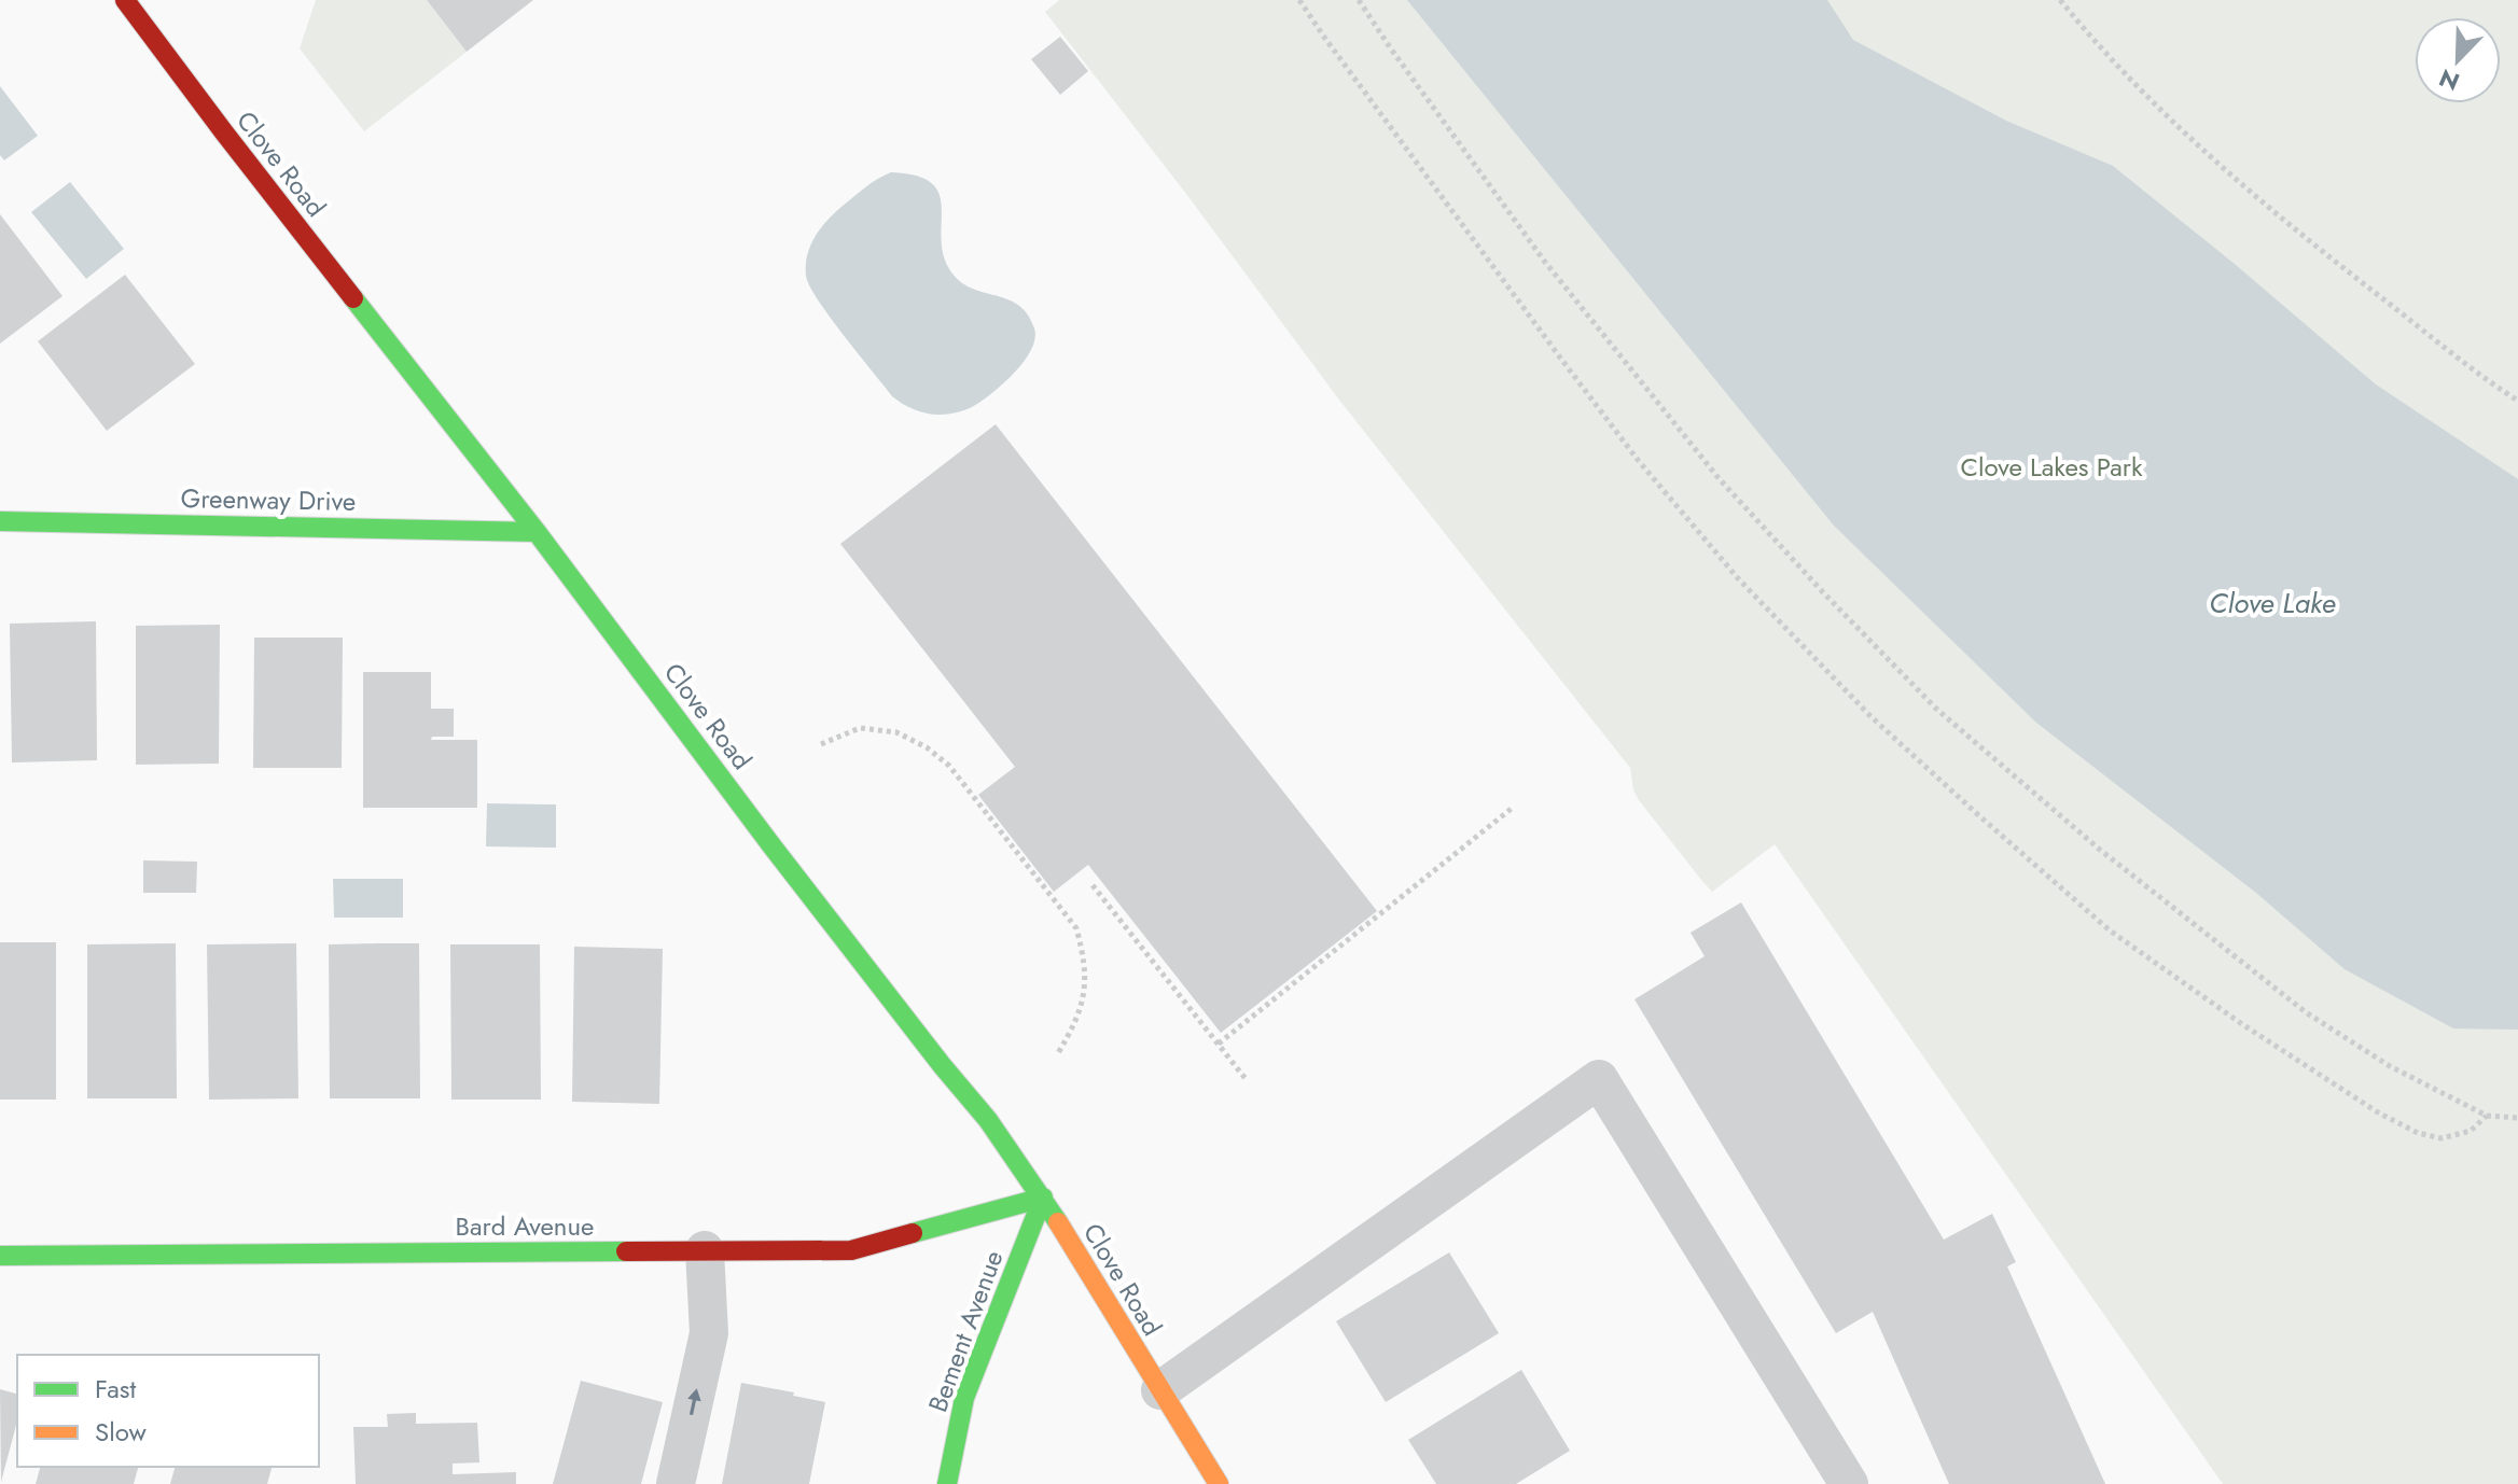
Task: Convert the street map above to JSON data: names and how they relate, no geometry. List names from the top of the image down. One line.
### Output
{"streets":{"street":["Clove Road","Greenway Drive","Bard Avenue","Bement Avenue"]},"crossings":[["Clove Road","Greenway Drive"],["Clove Road","Bard Avenue"],["Clove Road","Bement Avenue"],["Bard Avenue","Bement Avenue"]],"water":["Clove Lake"],"parks":["Clove Lakes Park"],"legend":["Fast","Slow"],"north":"bottom left"}
